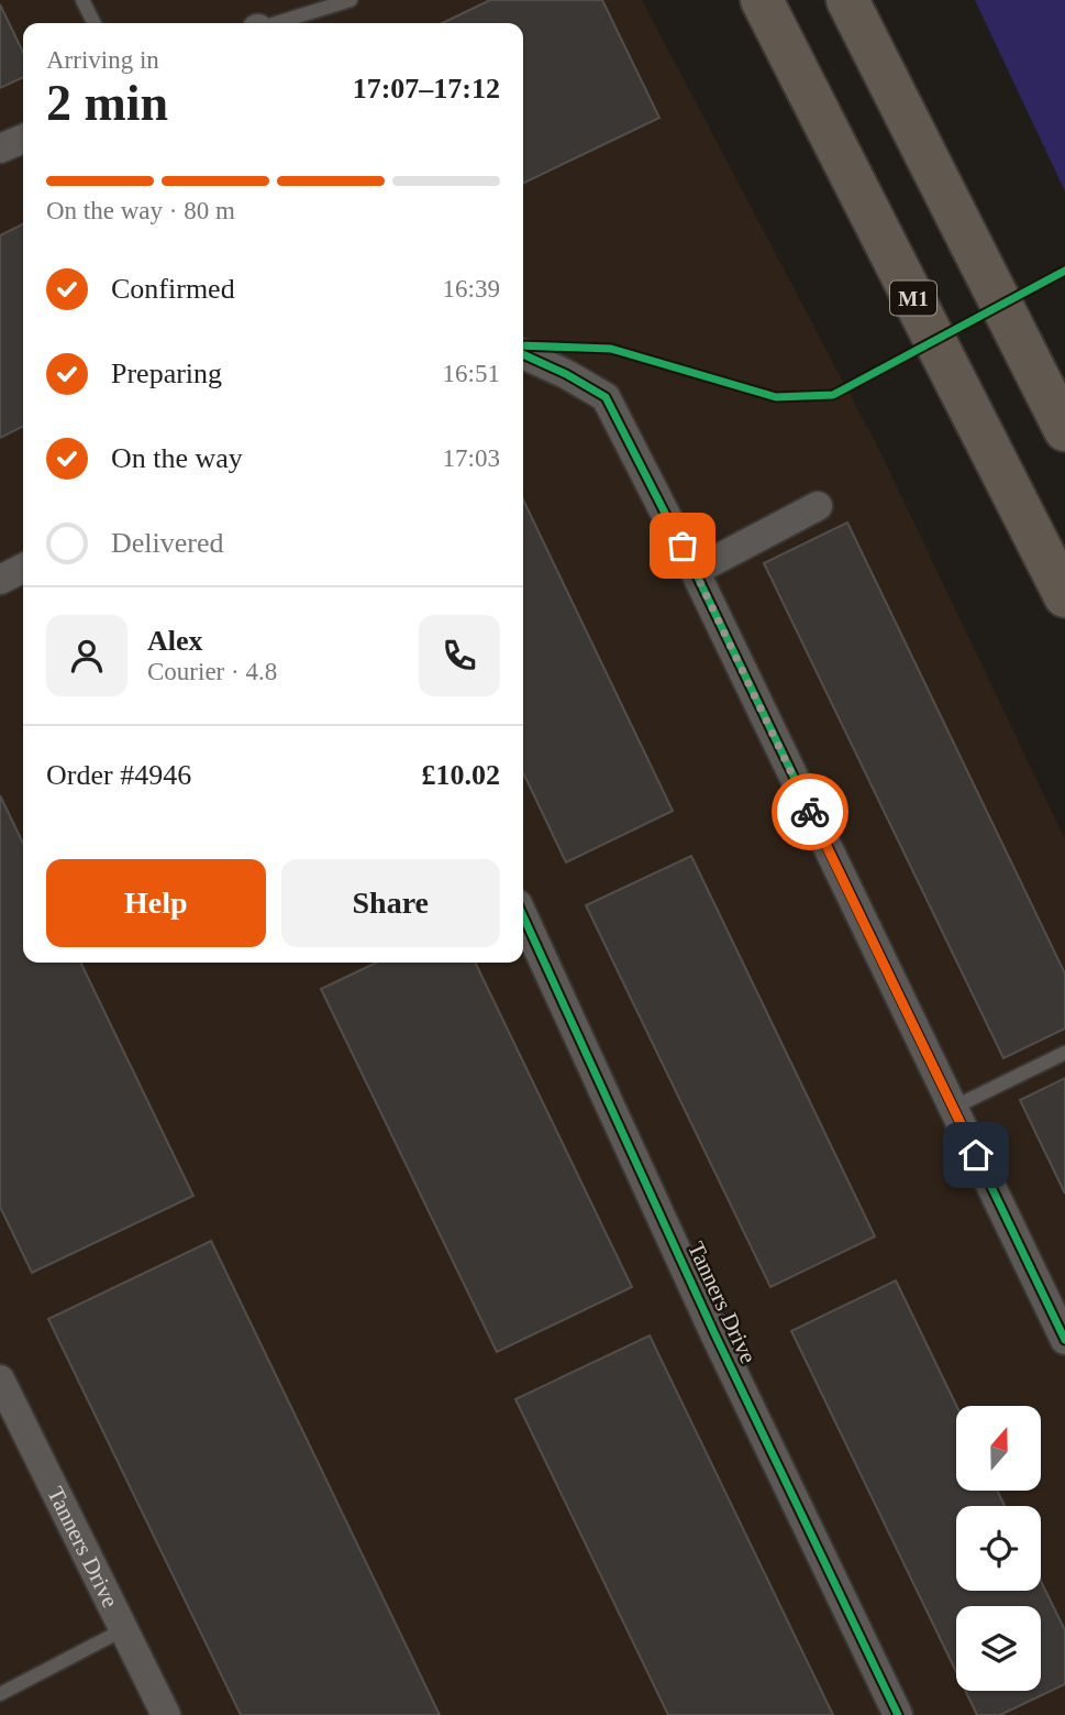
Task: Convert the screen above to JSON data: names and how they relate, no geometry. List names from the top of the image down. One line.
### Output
{"streets":{"highway":["M1"],"street":["Tanners Drive"]},"north":"top","page":{"heading":["2 min","Arriving in","17:07–17:12"],"panel":["Alex","Courier · 4.8","Order #4946","£10.02"],"bar":"On the way · 80 m","list":[["Confirmed","16:39"],["Preparing","16:51"],["On the way","17:03"],"Delivered"],"buttons":["Help","Share"]}}
